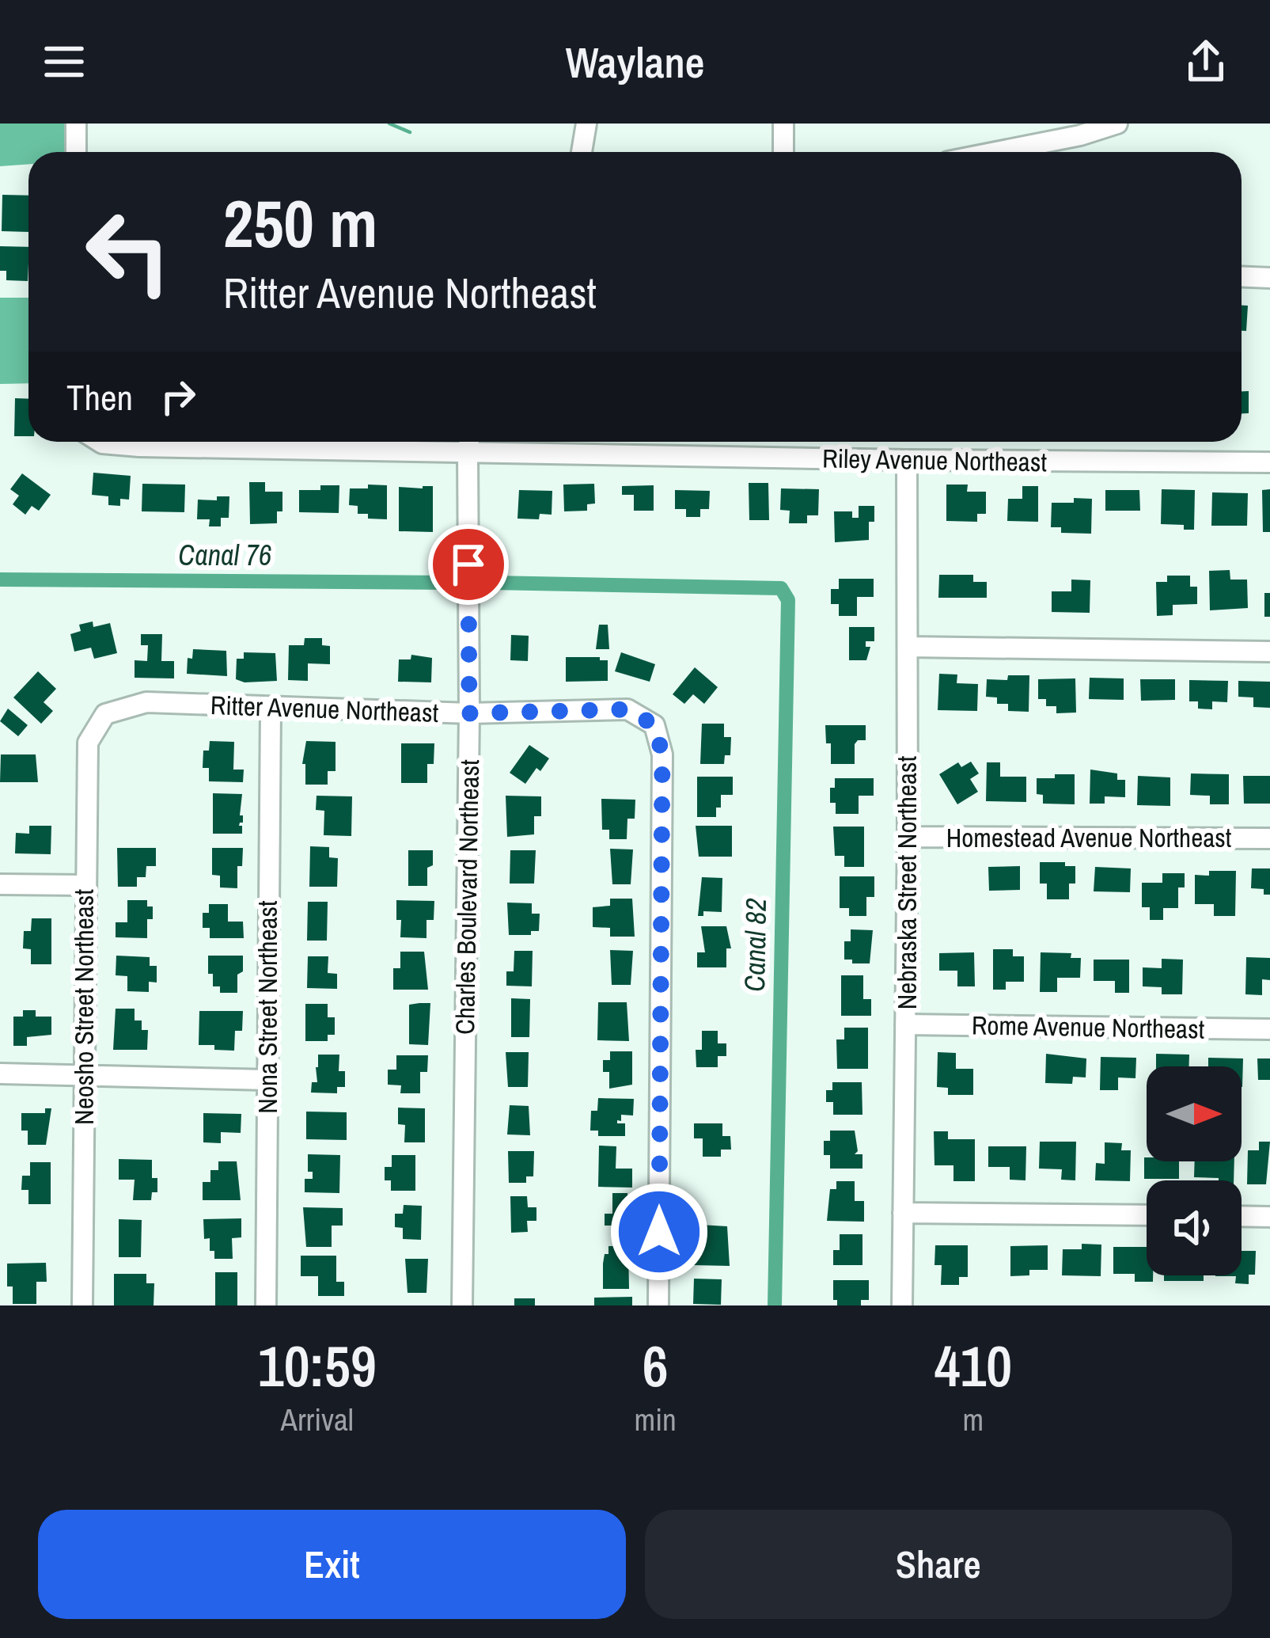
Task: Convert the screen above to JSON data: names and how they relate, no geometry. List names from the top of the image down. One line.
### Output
{"streets":{"street":["Riley Avenue Northeast","Ritter Avenue Northeast","Homestead Avenue Northeast","Nebraska Street Northeast","Charles Boulevard Northeast","Neosho Street Northeast","Nona Street Northeast","Rome Avenue Northeast"]},"crossings":[["Riley Avenue Northeast","Nebraska Street Northeast"],["Riley Avenue Northeast","Charles Boulevard Northeast"],["Ritter Avenue Northeast","Charles Boulevard Northeast"],["Ritter Avenue Northeast","Neosho Street Northeast"],["Ritter Avenue Northeast","Nona Street Northeast"],["Homestead Avenue Northeast","Nebraska Street Northeast"],["Nebraska Street Northeast","Rome Avenue Northeast"]],"water":["Canal 76","Canal 82"],"north":"right","page":{"header":"Waylane","turn":["250 m","Ritter Avenue Northeast"],"then":"Then","eta":["10:59","Arrival","6","min","410","m"],"buttons":["Exit","Share"]}}
